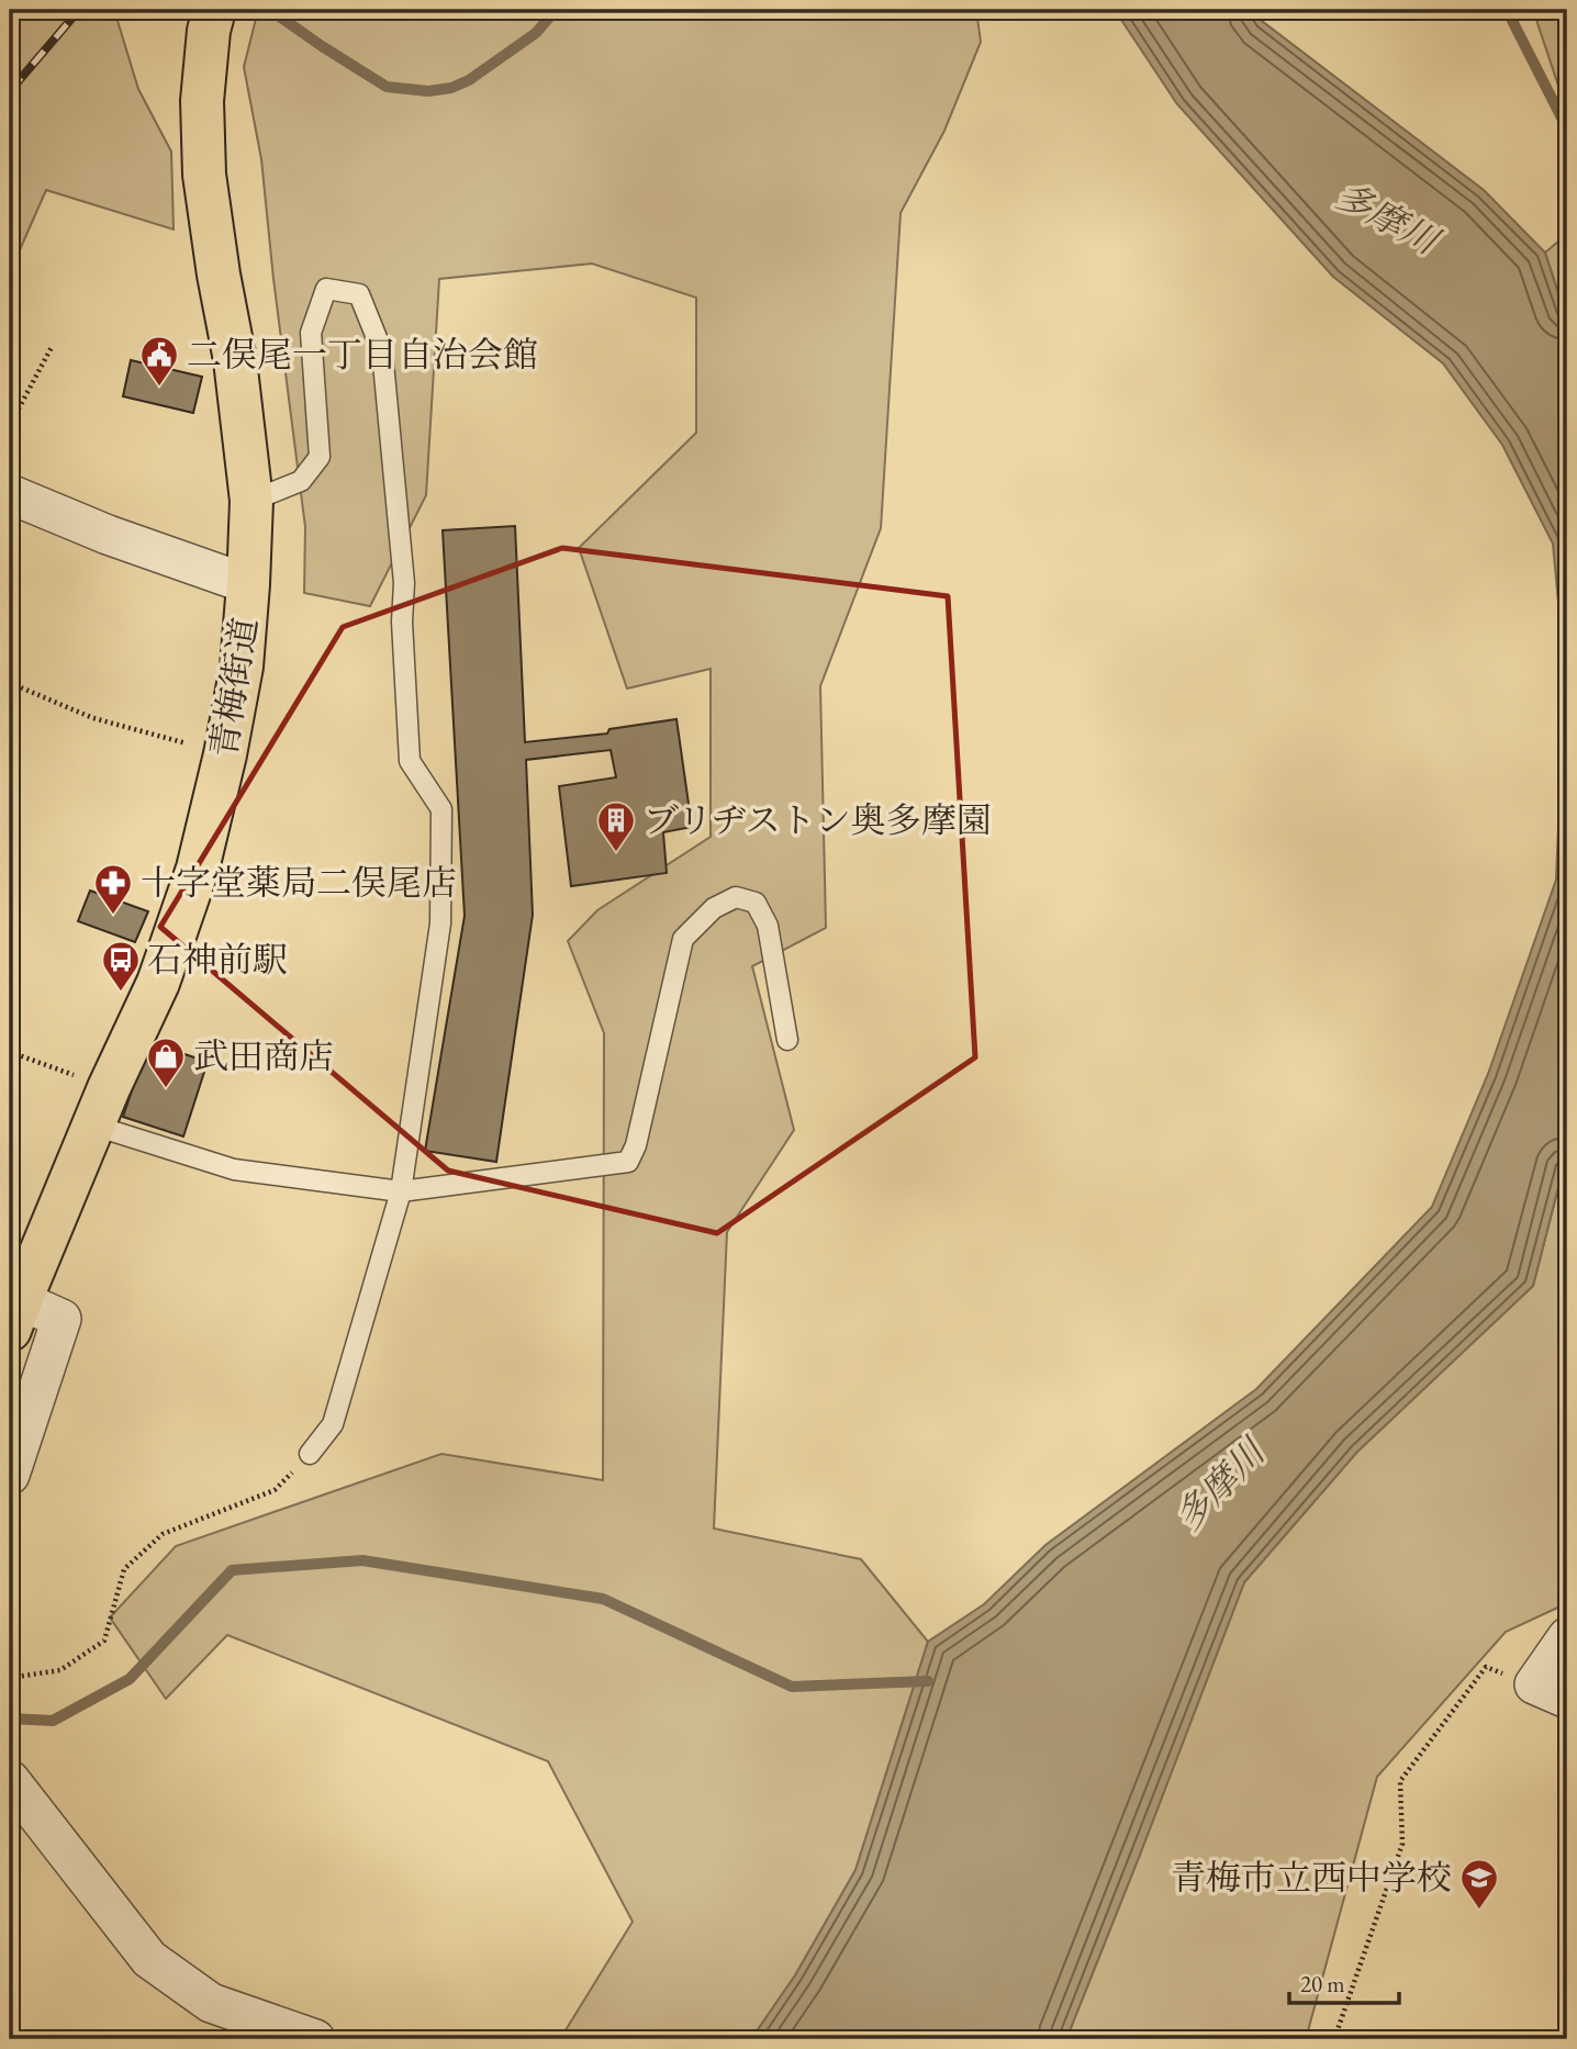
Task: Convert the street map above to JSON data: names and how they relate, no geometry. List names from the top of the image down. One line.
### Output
{"streets":{"highway":["青梅街道"]},"water":["多摩川"],"places":{"public building":["二俣尾一丁目自治会館"],"building":["ブリヂストン奥多摩園"],"pharmacy":["十字堂薬局二俣尾店"],"bus stop":["石神前駅"],"shop":["武田商店"],"school or university":["青梅市立西中学校"]},"scale_bar":"20 m"}
